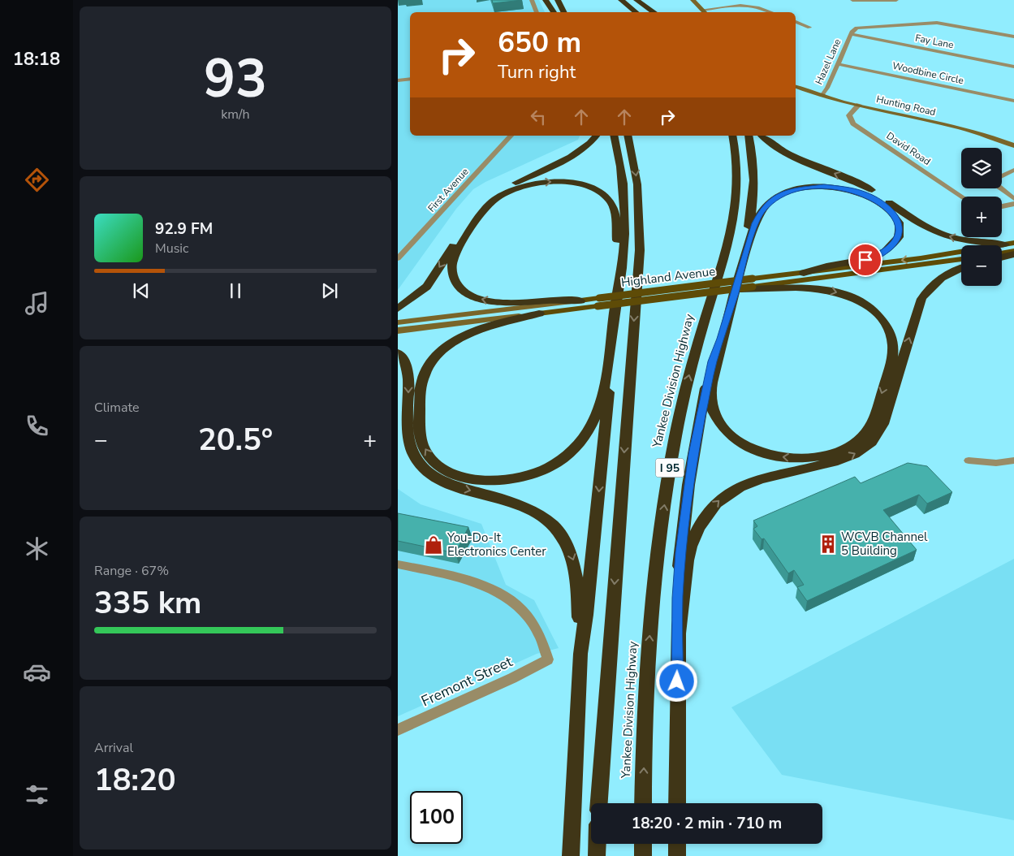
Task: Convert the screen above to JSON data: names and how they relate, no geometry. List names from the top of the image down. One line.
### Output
{"streets":{"highway":["Yankee Division Highway","I 95"],"main road":["Hunting Road","Highland Avenue"],"street":["Fay Lane","Hazel Lane","Woodbine Circle","David Road","First Avenue","Fremont Street"]},"crossings":[["Fay Lane","Hazel Lane"],["Hazel Lane","Woodbine Circle"],["Hazel Lane","Hunting Road"],["Hunting Road","David Road"]],"places":{"building":["WCVB Channel 5 Building"],"shop":["You-Do-It Electronics Center"]},"page":{"tabs":"18:18","tile":[["93","km/h"],"Climate",["Range · 67%","335 km"],["Arrival","18:20"]],"turn":["650 m","Turn right"],"map_buttons":["+","−"],"song":["92.9 FM","Music"],"heat":["−","20.5°","+"],"limit":"100","trip":"18:20 · 2 min · 710 m"}}
